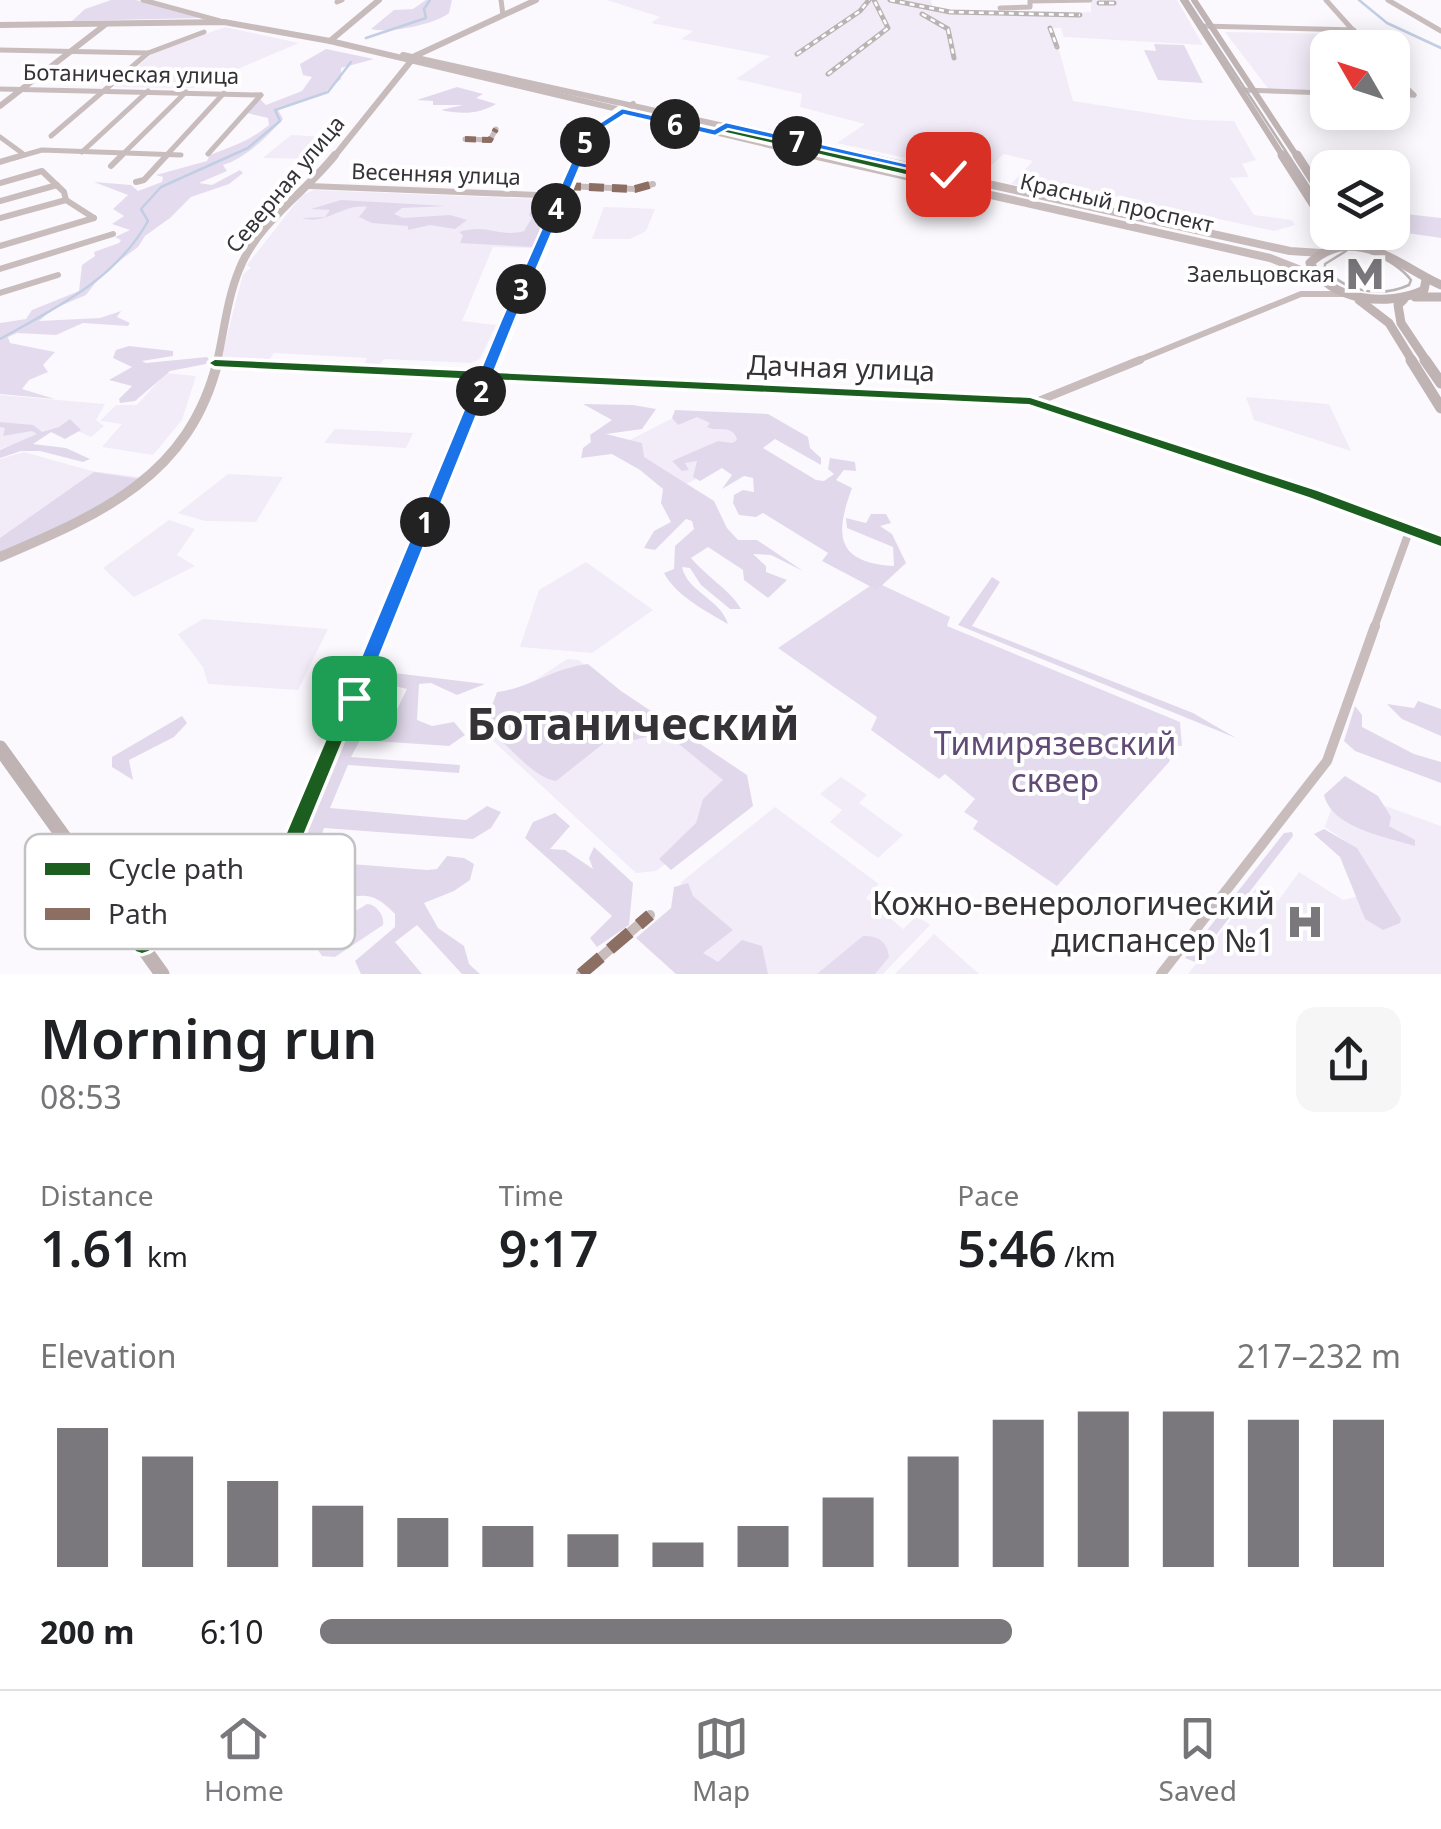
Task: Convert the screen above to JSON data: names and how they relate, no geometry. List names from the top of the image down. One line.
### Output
{"streets":{"main road":["Северная улица","Красный проспект","Дачная улица"],"street":["Ботаническая улица","Весенняя улица"]},"crossings":[["Весенняя улица","Северная улица"],["Северная улица","Красный проспект"],["Северная улица","Дачная улица"]],"districts":["Ботанический"],"parks":["Тимирязевский сквер"],"places":{"metro station":["Заельцовская"],"hospital":["Кожно-венерологический диспансер №1"]},"legend":["Cycle path","Path"],"north":"top left","page":{"pins":["6","7","5","4","3","2","1"],"heading":["Morning run","08:53"],"stats":[["Distance","1.61 km"],["Time","9:17"],["Pace","5:46 /km"]],"chart":["Elevation","217–232 m"],"list":[{"name":"200 m","note":"6:10"}],"tabs":["Home","Map","Saved"]}}
